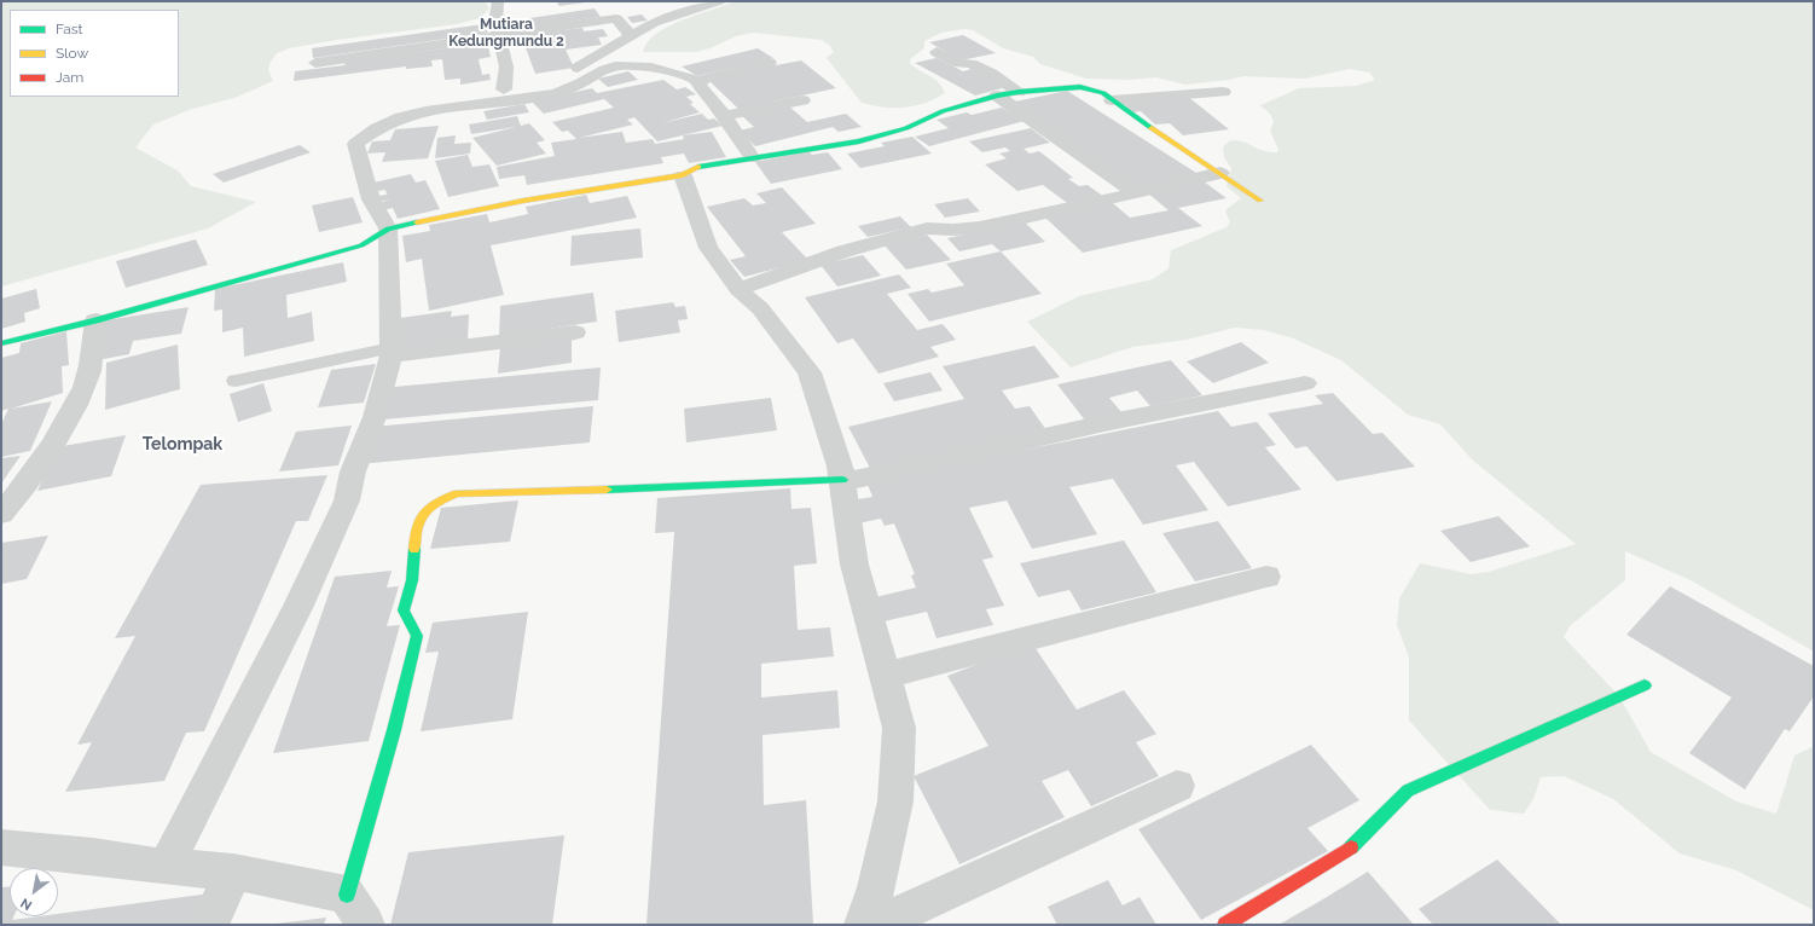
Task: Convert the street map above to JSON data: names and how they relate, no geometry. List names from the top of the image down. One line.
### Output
{"districts":["Mutiara Kedungmundu 2","Telompak"],"legend":["Fast","Slow","Jam"],"north":"bottom left"}
